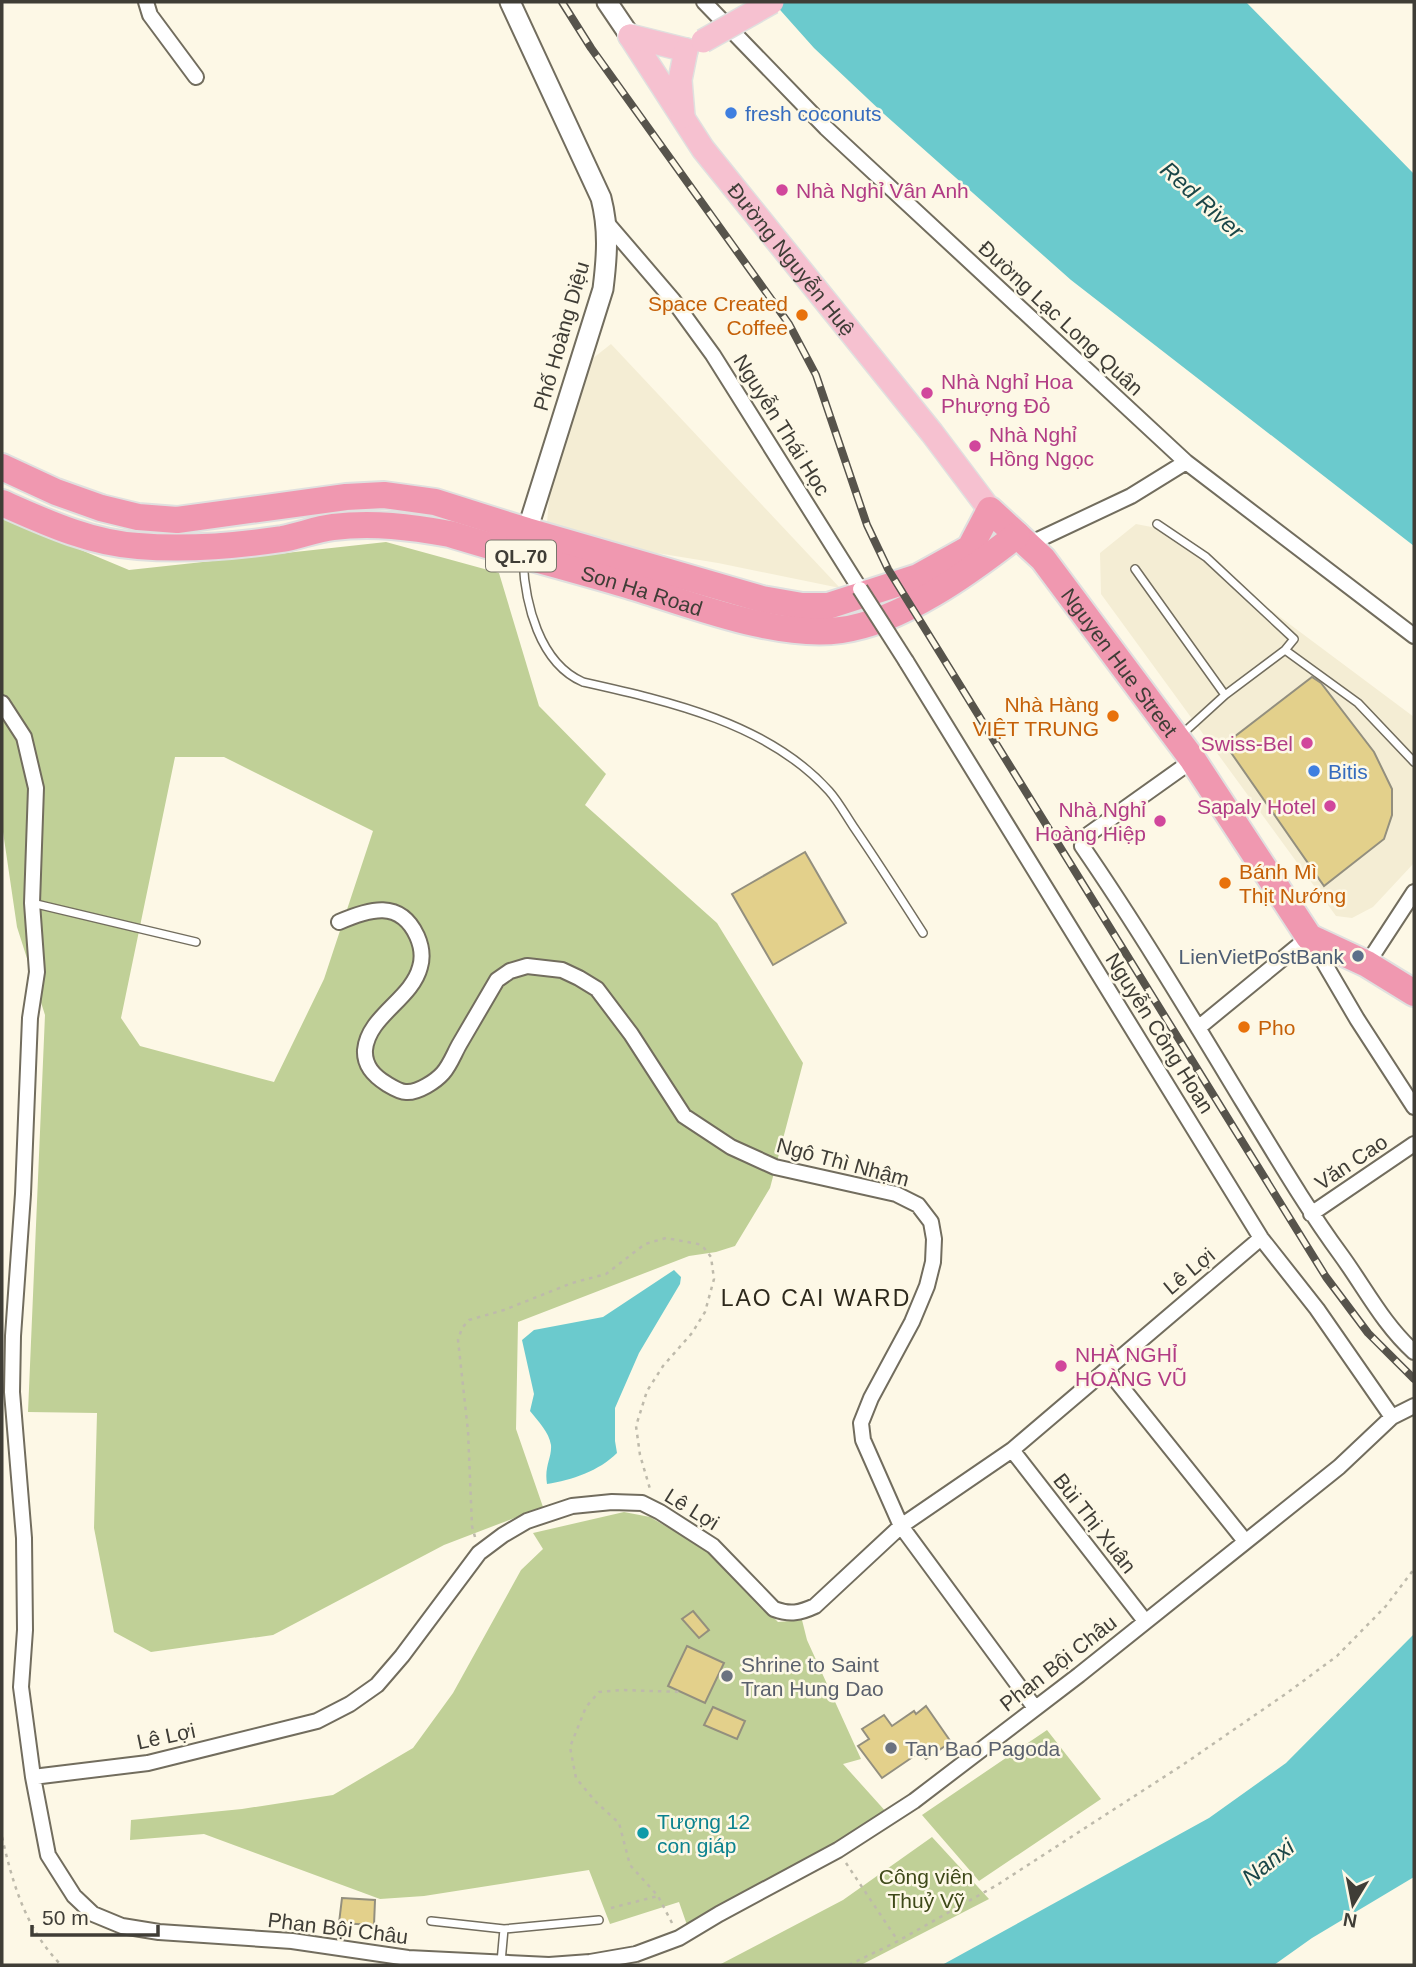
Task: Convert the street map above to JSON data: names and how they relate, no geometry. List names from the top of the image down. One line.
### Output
{"streets":{"highway":["QL.70","Son Ha Road","Nguyen Hue Street"],"main road":["Đường Nguyễn Huệ"],"street":["Đường Lạc Long Quân","Phố Hoàng Diệu","Nguyễn Thái Học","Nguyễn Công Hoan","Ngô Thì Nhậm","Văn Cao","Lê Lợi","Bùi Thị Xuân","Phan Bội Châu"]},"crossings":[["Đường Nguyễn Huệ","Son Ha Road"],["Đường Nguyễn Huệ","Nguyen Hue Street"],["Phố Hoàng Diệu","Nguyễn Thái Học"],["Phố Hoàng Diệu","Son Ha Road"],["Nguyễn Thái Học","Nguyễn Công Hoan"],["Son Ha Road","Nguyen Hue Street"],["Nguyen Hue Street","Nguyễn Công Hoan"],["Nguyễn Công Hoan","Văn Cao"],["Nguyễn Công Hoan","Lê Lợi"],["Nguyễn Công Hoan","Phan Bội Châu"],["Ngô Thì Nhậm","Lê Lợi"],["Ngô Thì Nhậm","Phan Bội Châu"],["Lê Lợi","Bùi Thị Xuân"],["Lê Lợi","Phan Bội Châu"],["Bùi Thị Xuân","Phan Bội Châu"]],"districts":["LAO CAI WARD"],"water":["Red River","Nanxi"],"parks":["Công viên Thuỷ Vỹ"],"places":["fresh coconuts","Nhà Nghỉ Vân Anh","Space Created Coffee","Nhà Nghỉ Hoa Phượng Đỏ","Nhà Nghỉ Hồng Ngọc","Nhà Hàng VIỆT TRUNG","Swiss-Bel","Bitis","Sapaly Hotel","Nhà Nghỉ Hoàng Hiệp","Bánh Mì Thịt Nướng","LienVietPostBank","Pho","NHÀ NGHỈ HOÀNG VŨ","Shrine to Saint Tran Hung Dao","Tan Bao Pagoda","Tượng 12 con giáp"],"scale_bar":"50 m","north":"bottom"}
